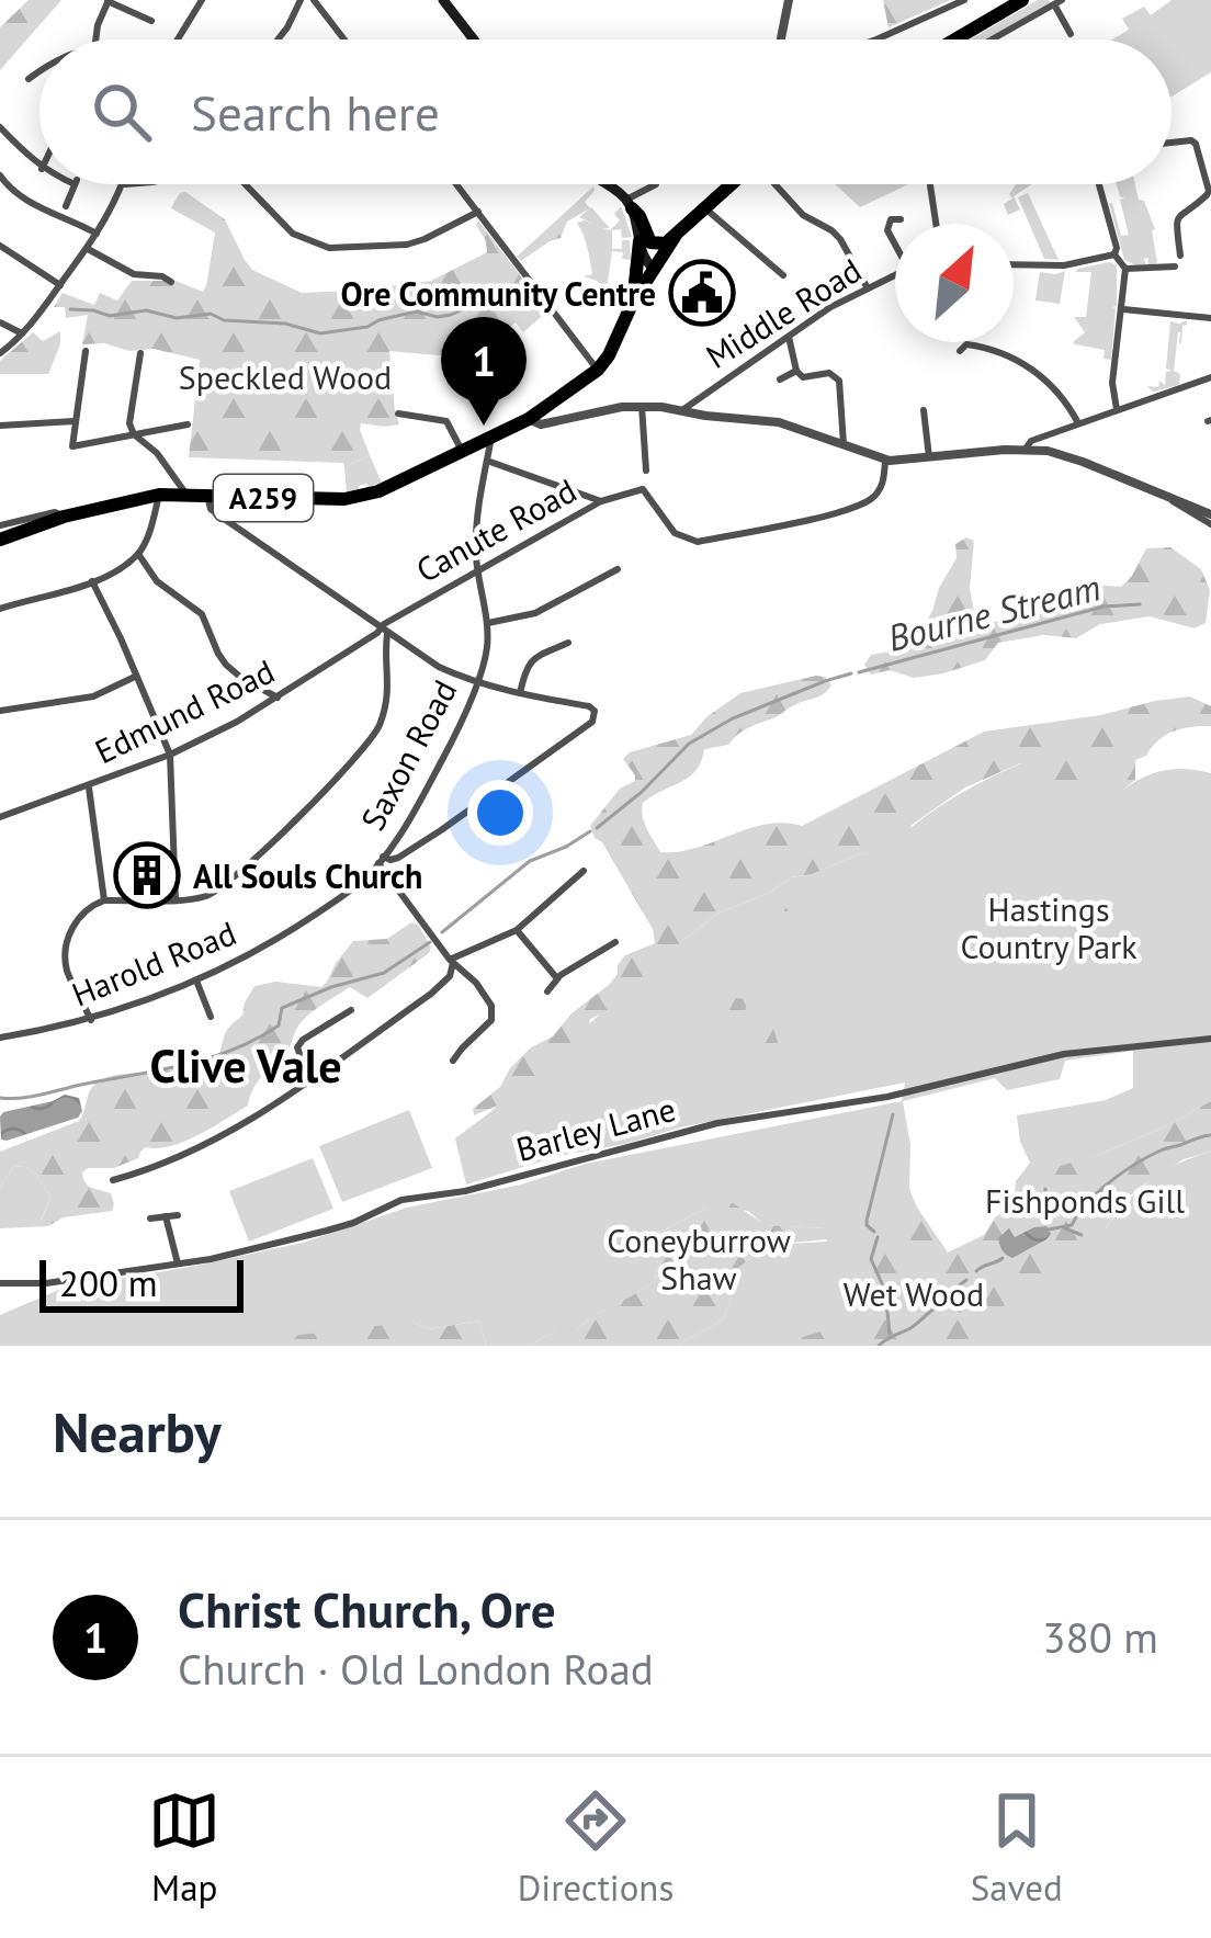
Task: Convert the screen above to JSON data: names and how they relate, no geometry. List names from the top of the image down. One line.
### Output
{"streets":{"highway":["A259"],"street":["Middle Road","Canute Road","Edmund Road","Saxon Road","Harold Road","Barley Lane"]},"crossings":[["A259","Saxon Road"],["A259","Harold Road"],["Canute Road","Edmund Road"],["Canute Road","Saxon Road"],["Canute Road","Harold Road"],["Edmund Road","Harold Road"],["Saxon Road","Harold Road"]],"districts":["Clive Vale"],"water":["Bourne Stream"],"parks":["Speckled Wood","Hastings Country Park","Fishponds Gill","Coneyburrow Shaw","Wet Wood"],"places":{"public building":["Ore Community Centre"],"building":["All Souls Church"]},"scale_bar":"200 m","north":"top right","page":{"search":"Search here","pins":"1","scale":"200 m","heading":"Nearby","list":[{"mark":"1","name":"Christ Church, Ore","note":"Church · Old London Road","value":"380 m"}],"nav":["Map","Directions","Saved"]}}
